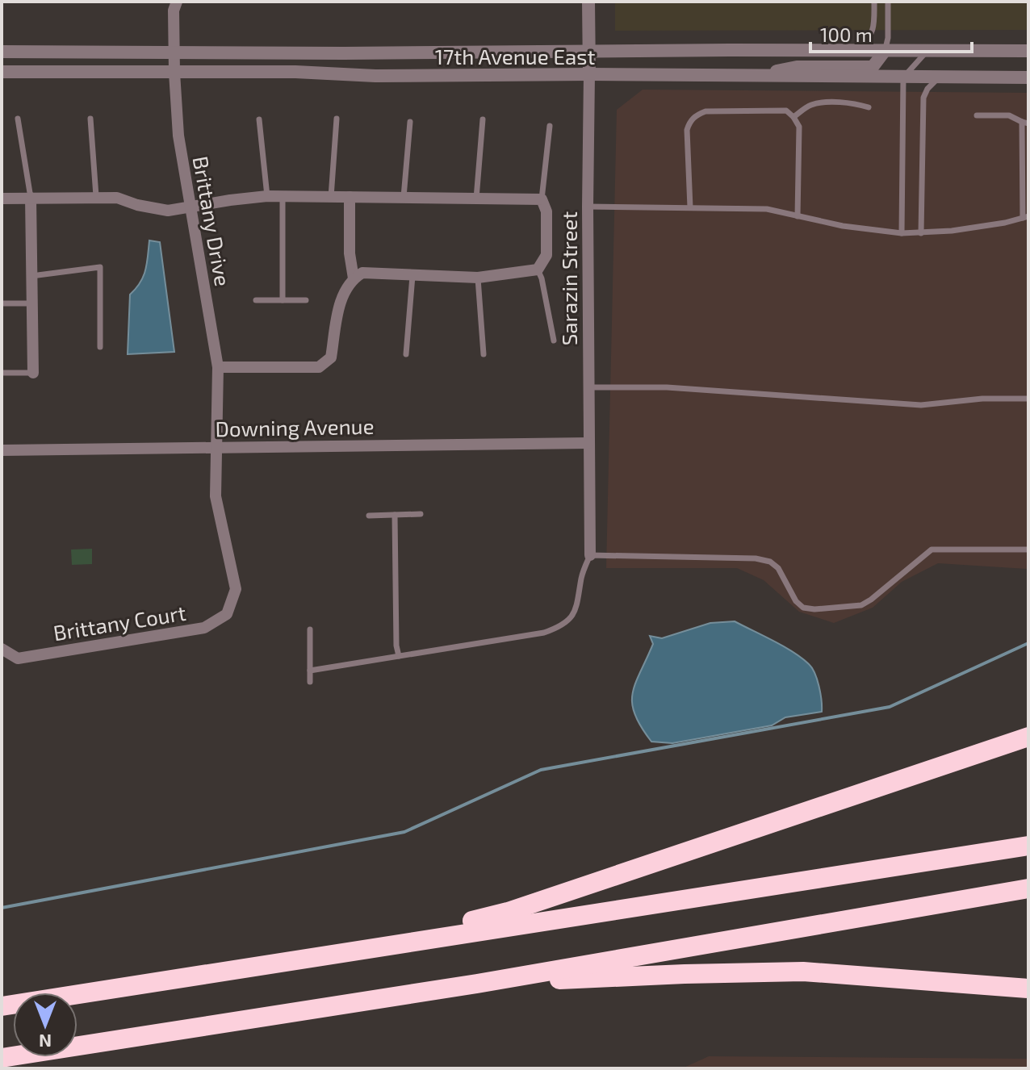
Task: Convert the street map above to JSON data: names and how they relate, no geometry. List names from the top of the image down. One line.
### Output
{"streets":{"street":["17th Avenue East","Brittany Drive","Sarazin Street","Downing Avenue","Brittany Court"]},"crossings":[["17th Avenue East","Brittany Drive"],["17th Avenue East","Sarazin Street"],["Brittany Drive","Downing Avenue"],["Brittany Drive","Brittany Court"],["Sarazin Street","Downing Avenue"],["Downing Avenue","Brittany Court"]],"scale_bar":"100 m","north":"bottom"}
